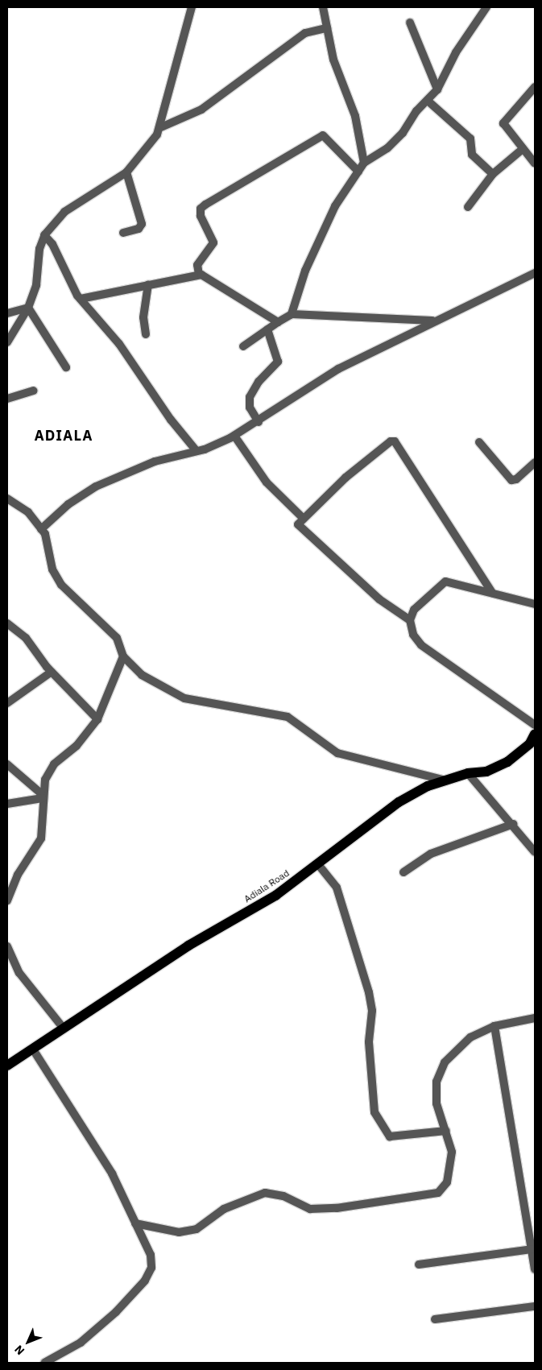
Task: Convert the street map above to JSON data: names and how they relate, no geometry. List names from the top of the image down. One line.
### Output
{"streets":{"main road":["Adiala Road"]},"districts":["ADIALA"],"north":"bottom left"}
